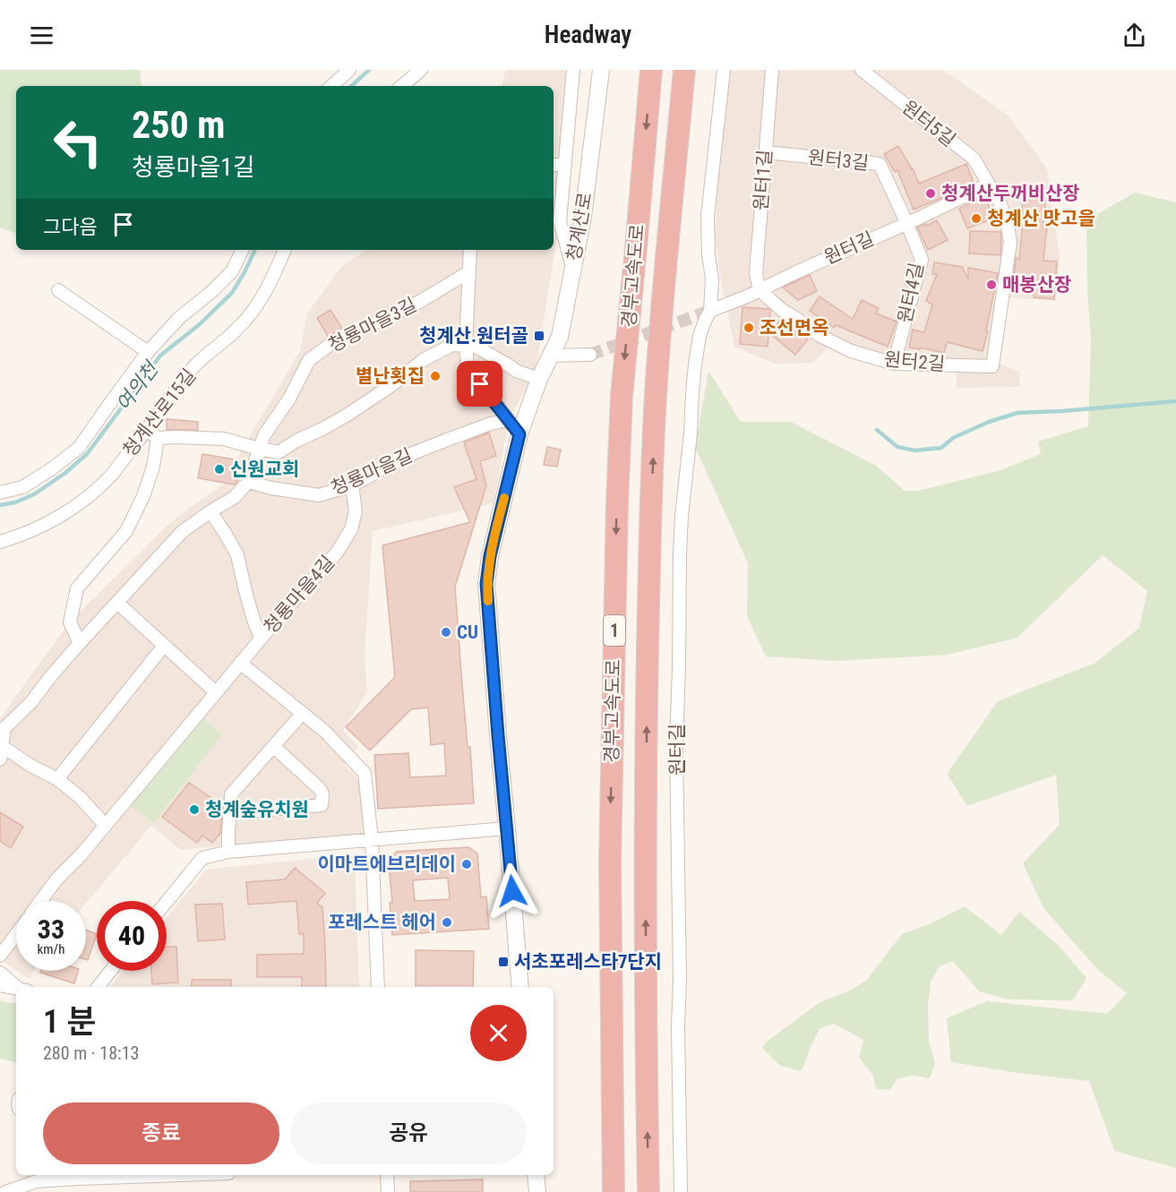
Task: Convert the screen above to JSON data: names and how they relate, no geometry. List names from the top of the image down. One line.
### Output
{"streets":{"highway":["경부고속도로","1"],"street":["원터5길","원터3길","원터1길","청계산로","원터길","원터4길","청룡마을3길","원터2길","청계산로15길","청룡마을길","청룡마을4길"]},"crossings":[["원터5길","원터길"],["원터5길","원터2길"],["원터3길","원터1길"],["원터3길","원터길"],["원터3길","원터4길"],["원터1길","원터길"],["원터1길","원터2길"],["원터길","원터4길"],["원터길","원터2길"],["원터4길","원터2길"],["청룡마을3길","청룡마을길"],["청룡마을길","청룡마을4길"]],"water":["여의천"],"places":{"other":["청계산두꺼비산장","청계산 맛고을","매봉산장","조선면옥","별난횟집","신원교회","CU","청계숲유치원","이마트에브리데이","포레스트 헤어"],"transit":["청계산.원터골","서초포레스타7단지"]},"page":{"header":"Headway","turn":["250 m","청룡마을1길"],"then":"그다음","speed":"33 km/h","limit":"40","heading":["1 분","280 m · 18:13"],"buttons":["종료","공유"]}}
